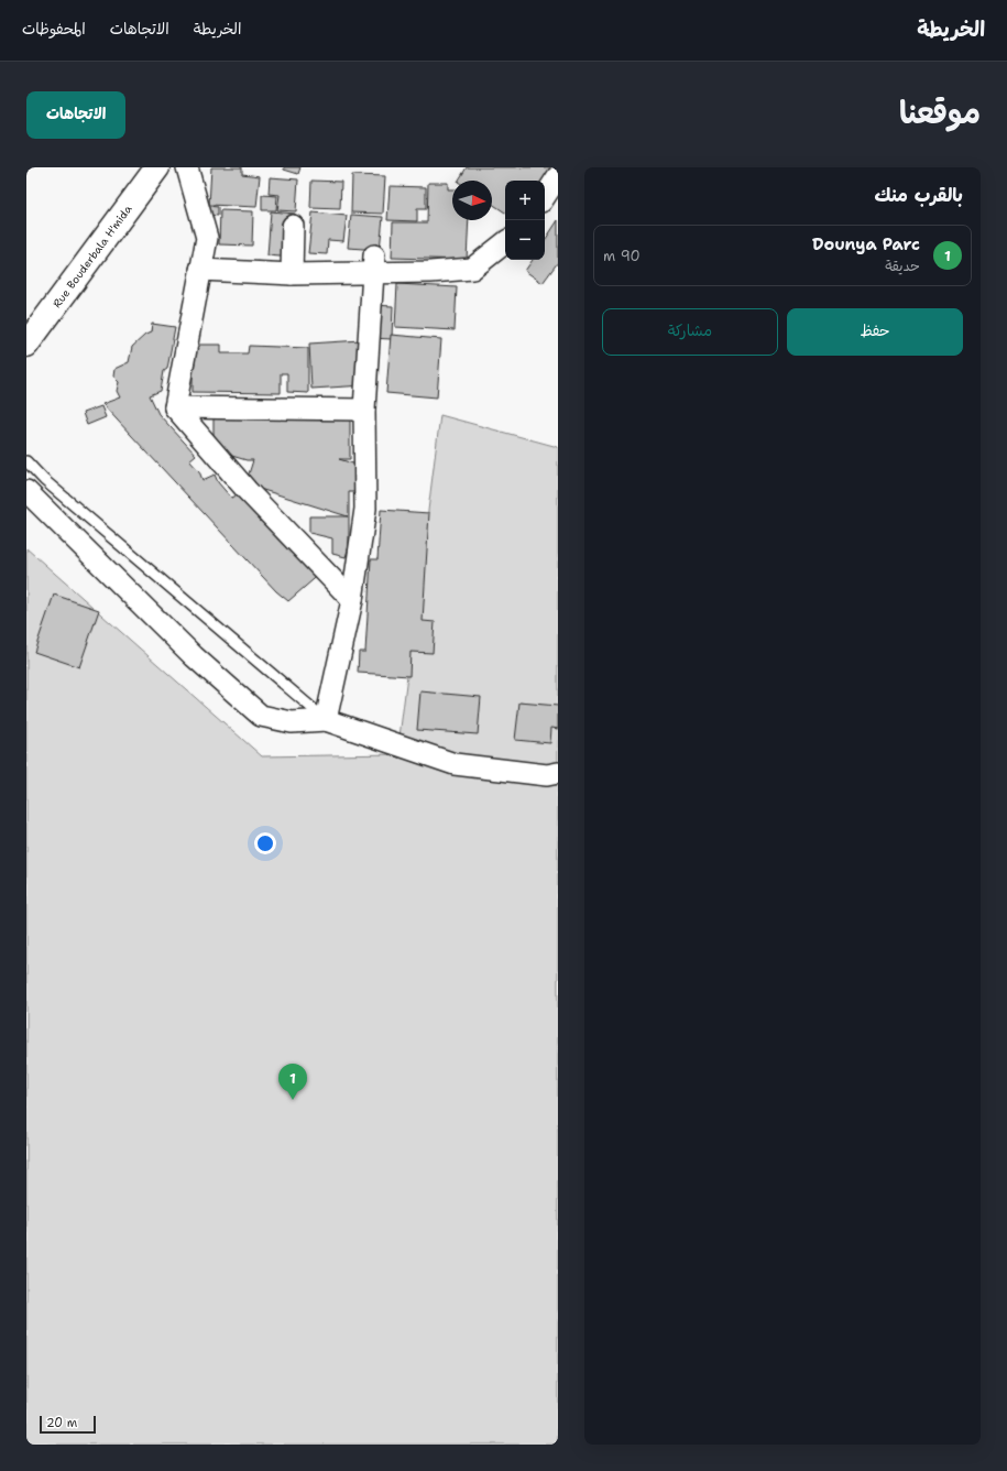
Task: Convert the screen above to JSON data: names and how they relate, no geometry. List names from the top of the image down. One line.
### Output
{"streets":{"main road":["Rue Bouderbala H'mida"]},"scale_bar":"20 m","north":"right","page":{"header":"الخريطة","nav":["الخريطة","الاتجاهات","المحفوظات"],"title":"موقعنا","buttons":["الاتجاهات",["حفظ","مشاركة"]],"heading":"بالقرب منك","map_buttons":["+","−"],"list":[{"mark":"1","name":"Dounya Parc","note":"حديقة","value":"90 m"}],"pins":"1","scale":"20 m"}}
